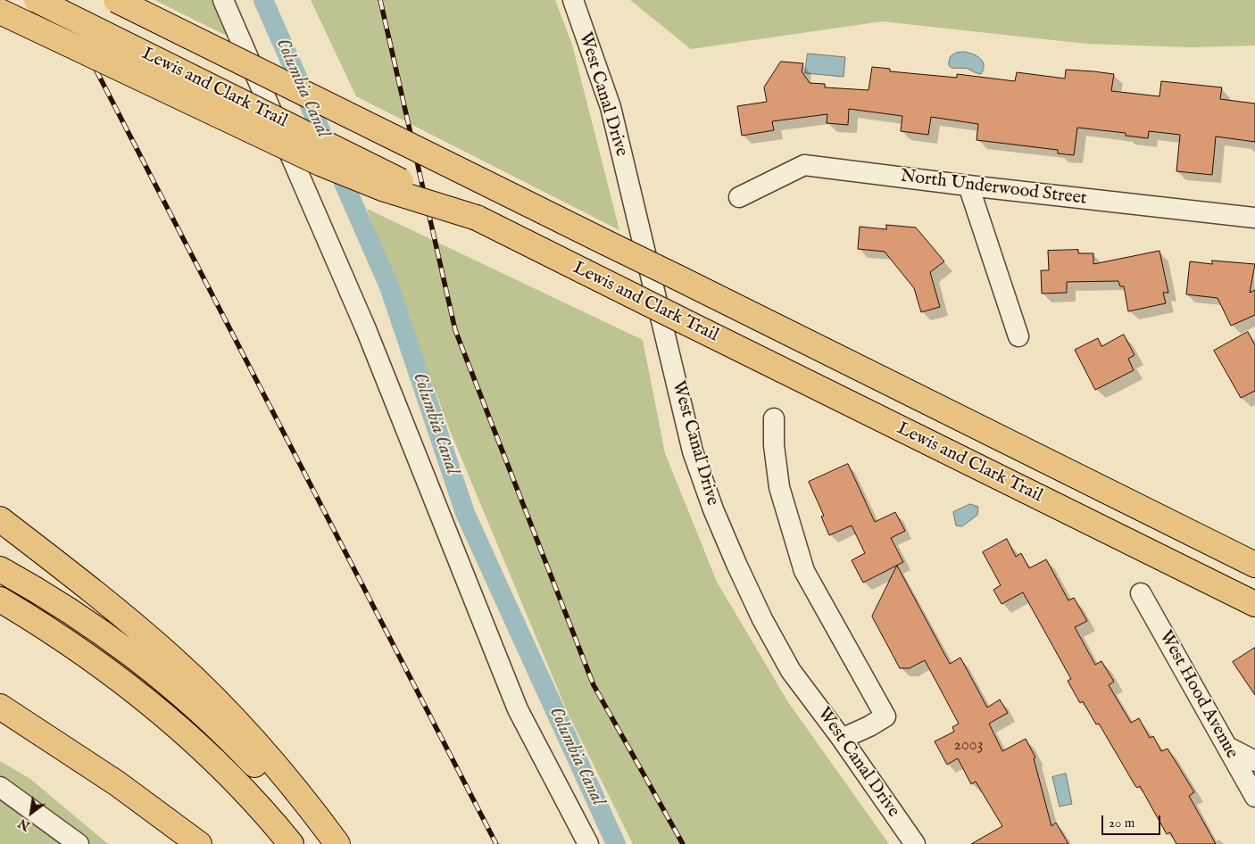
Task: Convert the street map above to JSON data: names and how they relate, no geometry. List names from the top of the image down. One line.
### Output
{"streets":{"highway":["Lewis and Clark Trail"],"street":["West Canal Drive","North Underwood Street","West Hood Avenue"]},"water":["Columbia Canal"],"house_numbers":["2003"],"scale_bar":"20 m","north":"bottom left"}
